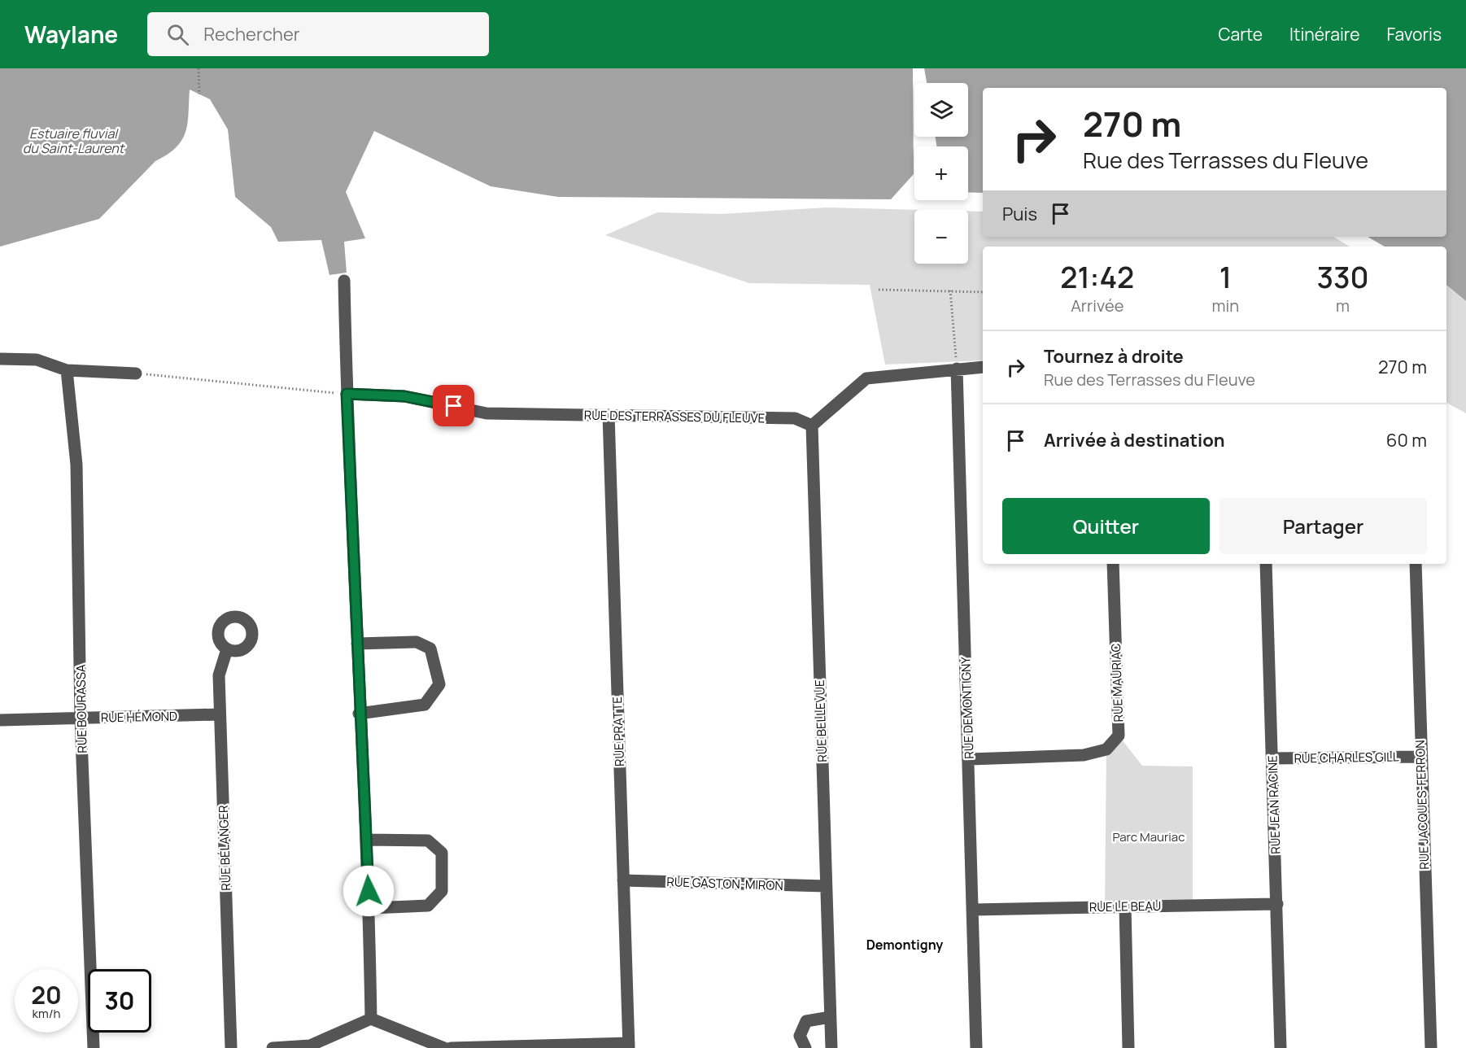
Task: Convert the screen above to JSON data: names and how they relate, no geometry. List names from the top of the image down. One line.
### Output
{"streets":{"street":["RUE DES TERRASSES DU FLEUVE","RUE MAURIAC","RUE DEMONTIGNY","RUE BOURASSA","RUE HÉMOND","RUE BELLEVUE","RUE PRATTE","RUE CHARLES GILL","RUE JEAN RACINE","RUE JACQUES-FERRON","RUE BÉLANGER","RUE GASTON-MIRON","RUE LE BEAU"]},"crossings":[["RUE DES TERRASSES DU FLEUVE","RUE BELLEVUE"],["RUE DES TERRASSES DU FLEUVE","RUE PRATTE"],["RUE MAURIAC","RUE DEMONTIGNY"],["RUE DEMONTIGNY","RUE LE BEAU"],["RUE BOURASSA","RUE HÉMOND"],["RUE HÉMOND","RUE BÉLANGER"],["RUE BELLEVUE","RUE GASTON-MIRON"],["RUE PRATTE","RUE GASTON-MIRON"],["RUE CHARLES GILL","RUE JEAN RACINE"],["RUE CHARLES GILL","RUE JACQUES-FERRON"],["RUE JEAN RACINE","RUE LE BEAU"]],"districts":["Demontigny"],"water":["Estuaire fluvial du Saint-Laurent"],"parks":["Parc Mauriac"],"page":{"header":"Waylane","search":"Rechercher","nav":["Carte","Itinéraire","Favoris"],"map_buttons":["+","−"],"turn":["270 m","Rue des Terrasses du Fleuve"],"then":"Puis","eta":["21:42","Arrivée","1","min","330","m"],"list":[{"name":"Tournez à droite","note":"Rue des Terrasses du Fleuve","value":"270 m"},{"name":"Arrivée à destination","value":"60 m"}],"buttons":["Quitter","Partager"],"speed":"20 km/h","limit":"30"}}
